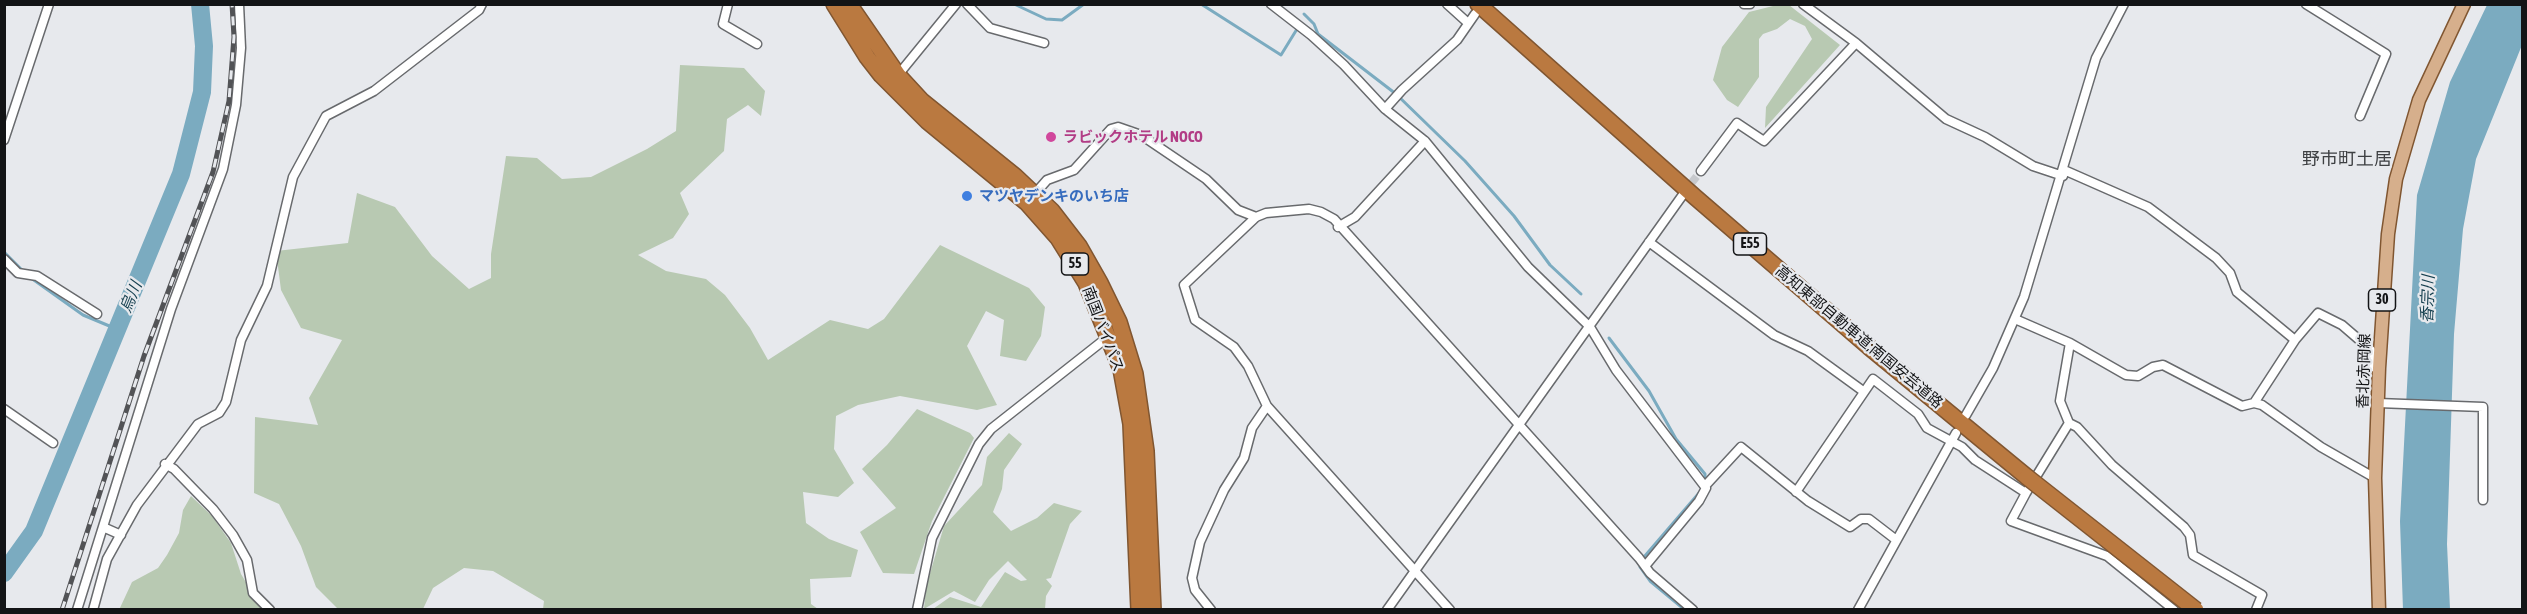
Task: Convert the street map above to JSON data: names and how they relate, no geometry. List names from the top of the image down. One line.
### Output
{"streets":{"highway":["E55","55","南国バイパス","高知東部自動車道;南国安芸道路"],"main road":["30","香北赤岡線"]},"districts":["野市町土居"],"water":["烏川","香宗川"],"places":["ラビックホテル NOCO","マツヤデンキのいち店"]}
